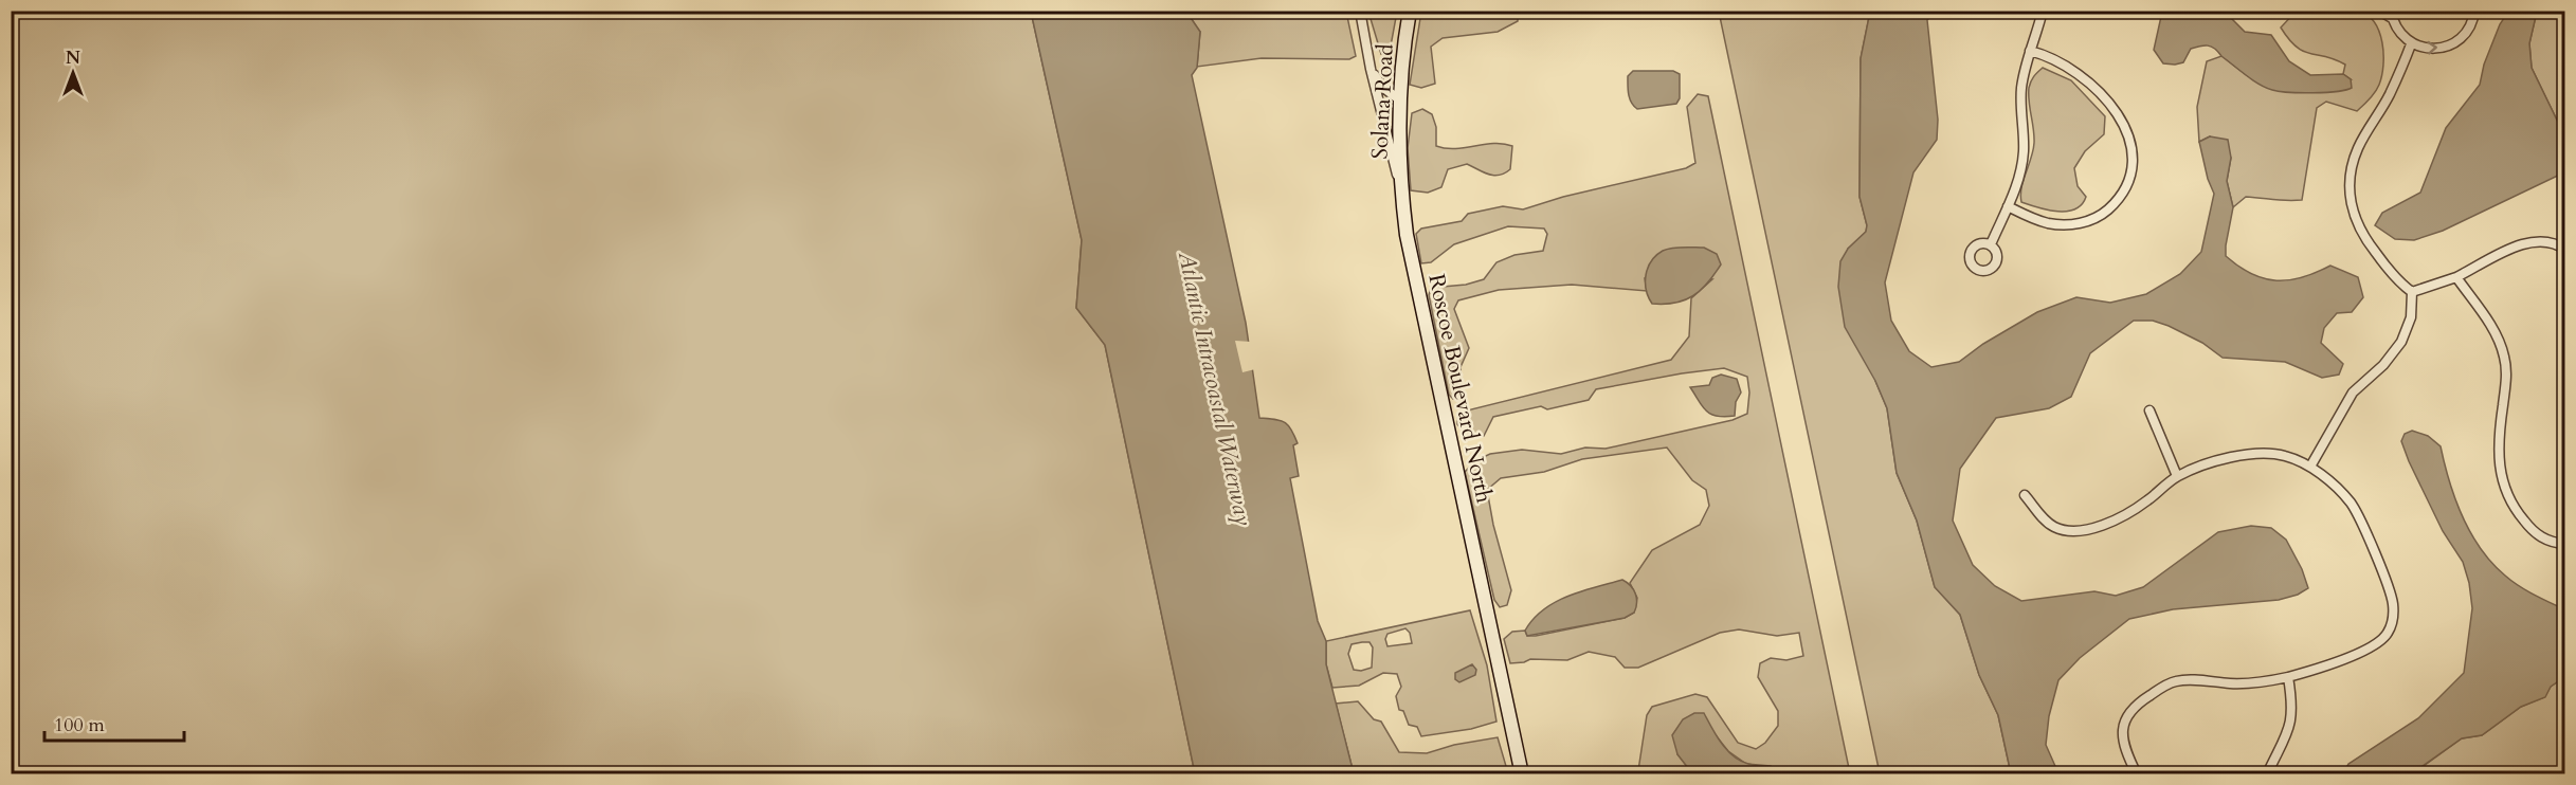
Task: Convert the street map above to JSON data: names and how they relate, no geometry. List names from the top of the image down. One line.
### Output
{"streets":{"street":["Solana Road","Roscoe Boulevard North"]},"crossings":[["Solana Road","Roscoe Boulevard North"]],"water":["Atlantic Intracoastal Waterway"],"scale_bar":"100 m","north":"top"}
